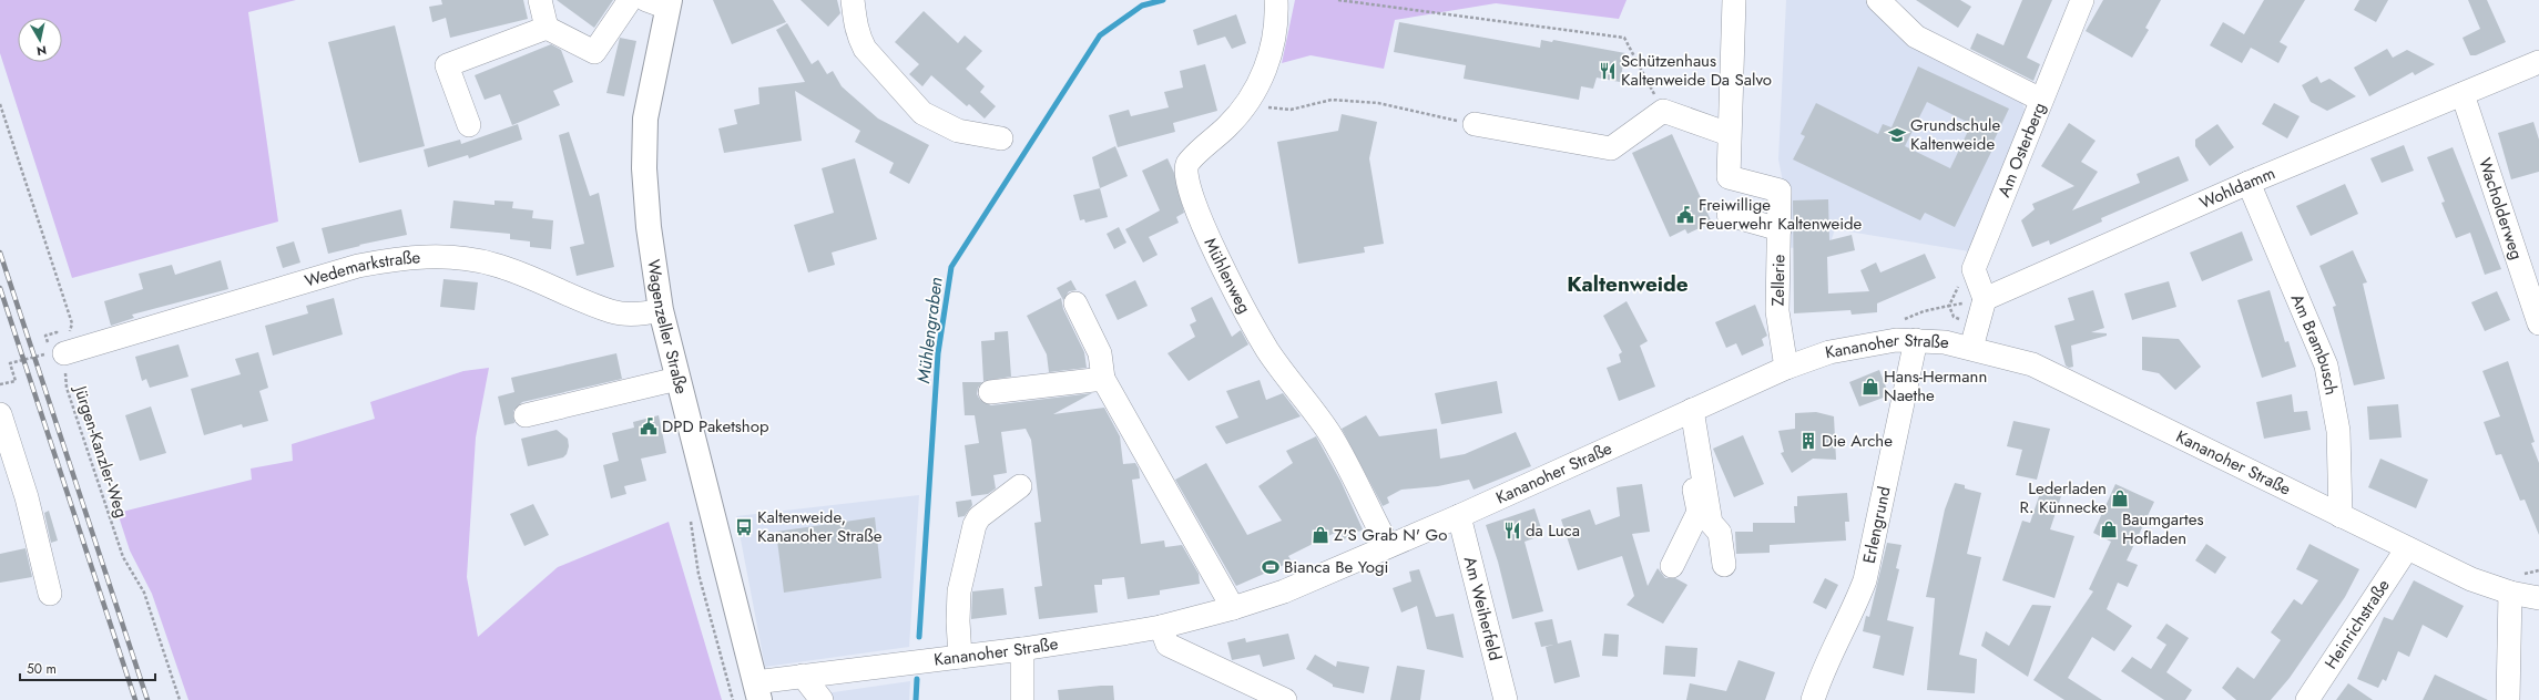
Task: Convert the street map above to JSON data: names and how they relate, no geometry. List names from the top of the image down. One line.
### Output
{"streets":{"main road":["Wagenzeller Straße"],"street":["Am Osterberg","Wohldamm","Wacholderweg","Wedemarkstraße","Mühlenweg","Zellerie","Am Brambusch","Kananoher Straße","Erlengrund","Am Weiherfeld","Heinrichstraße"],"path":["Jürgen-Kanzler-Weg"]},"crossings":[["Wohldamm","Wacholderweg"],["Wohldamm","Am Brambusch"],["Wedemarkstraße","Wagenzeller Straße"],["Wedemarkstraße","Jürgen-Kanzler-Weg"],["Mühlenweg","Kananoher Straße"],["Zellerie","Kananoher Straße"],["Wagenzeller Straße","Kananoher Straße"],["Am Brambusch","Kananoher Straße"],["Kananoher Straße","Erlengrund"],["Kananoher Straße","Am Weiherfeld"],["Kananoher Straße","Heinrichstraße"]],"districts":["Kaltenweide"],"water":["Mühlengraben"],"places":{"restaurant":["Schützenhaus Kaltenweide Da Salvo","da Luca"],"school or university":["Grundschule Kaltenweide"],"public building":["Freiwillige Feuerwehr Kaltenweide","DPD Paketshop"],"shop":["Hans-Hermann Naethe","Lederladen R. Künnecke","Baumgartes Hofladen","Z'S Grab N' Go"],"building":["Die Arche"],"bus stop":["Kaltenweide, Kananoher Straße"],"sports":["Bianca Be Yogi"]},"scale_bar":"50 m","north":"bottom"}
